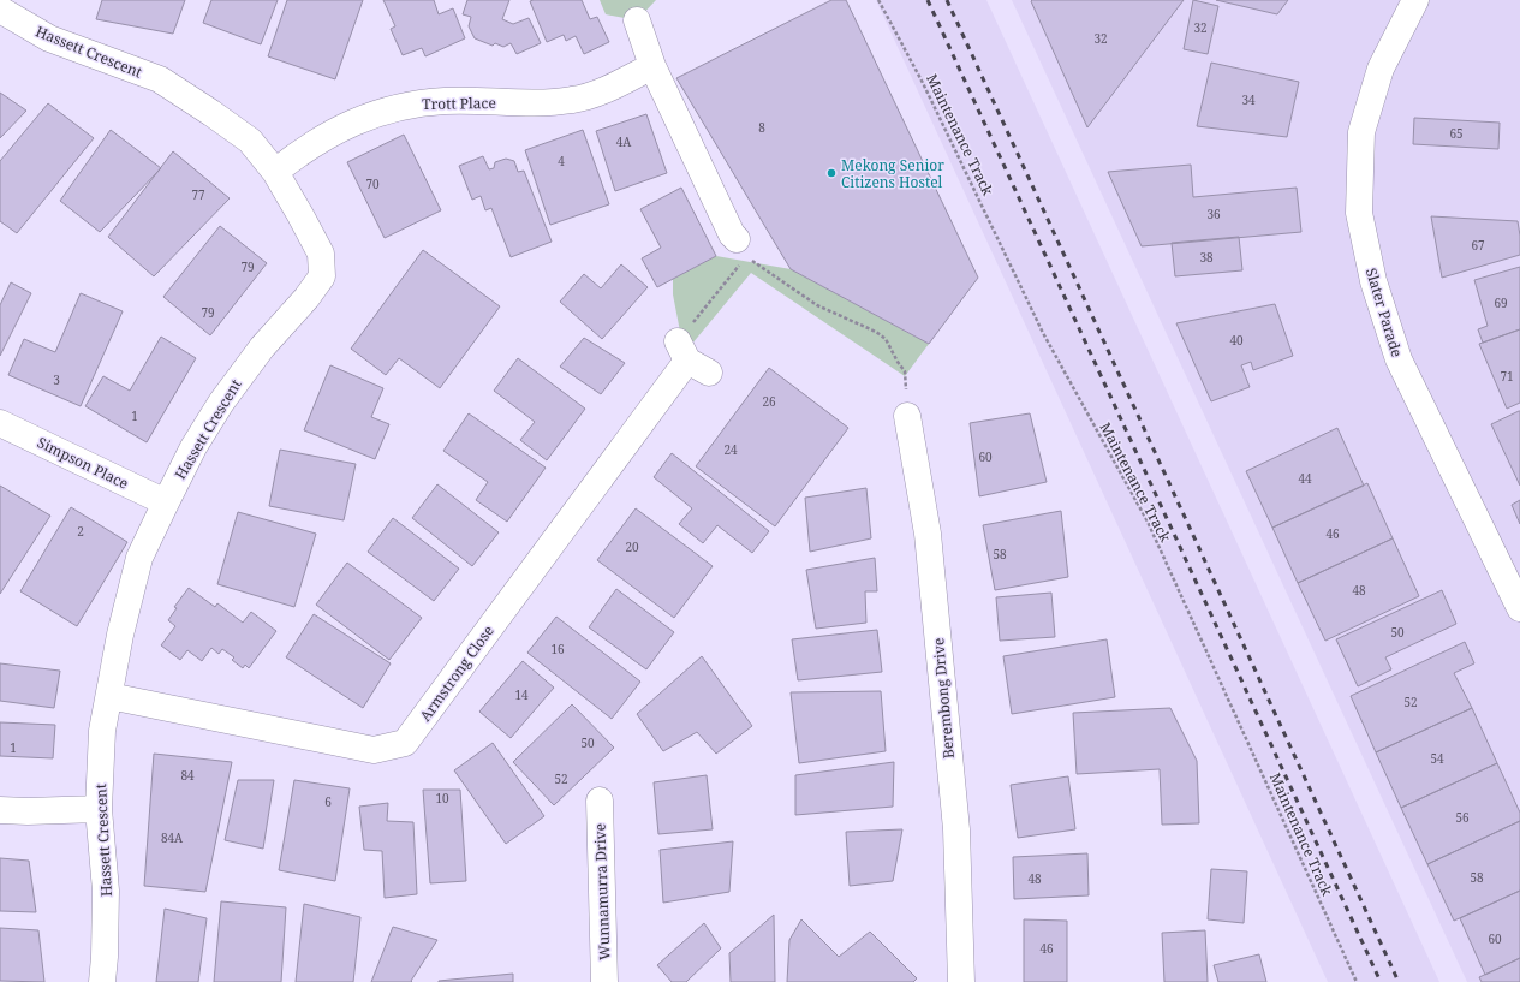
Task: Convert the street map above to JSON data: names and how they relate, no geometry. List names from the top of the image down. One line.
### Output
{"streets":{"street":["Hassett Crescent","Trott Place","Slater Parade","Simpson Place","Armstrong Close","Berembong Drive","Wunnamurra Drive"],"path":["Maintenance Track"]},"crossings":[["Hassett Crescent","Trott Place"],["Hassett Crescent","Simpson Place"],["Hassett Crescent","Armstrong Close"]],"places":["Mekong Senior Citizens Hostel"],"house_numbers":["32","32","34","8","65","4A","4","70","77","36","67","38","79","69","79","40","71","3","26","1","24","60","44","2","46","20","58","48","50","16","14","52","50","1","54","84","52","10","6","56","84A","58","48","60","46"]}
